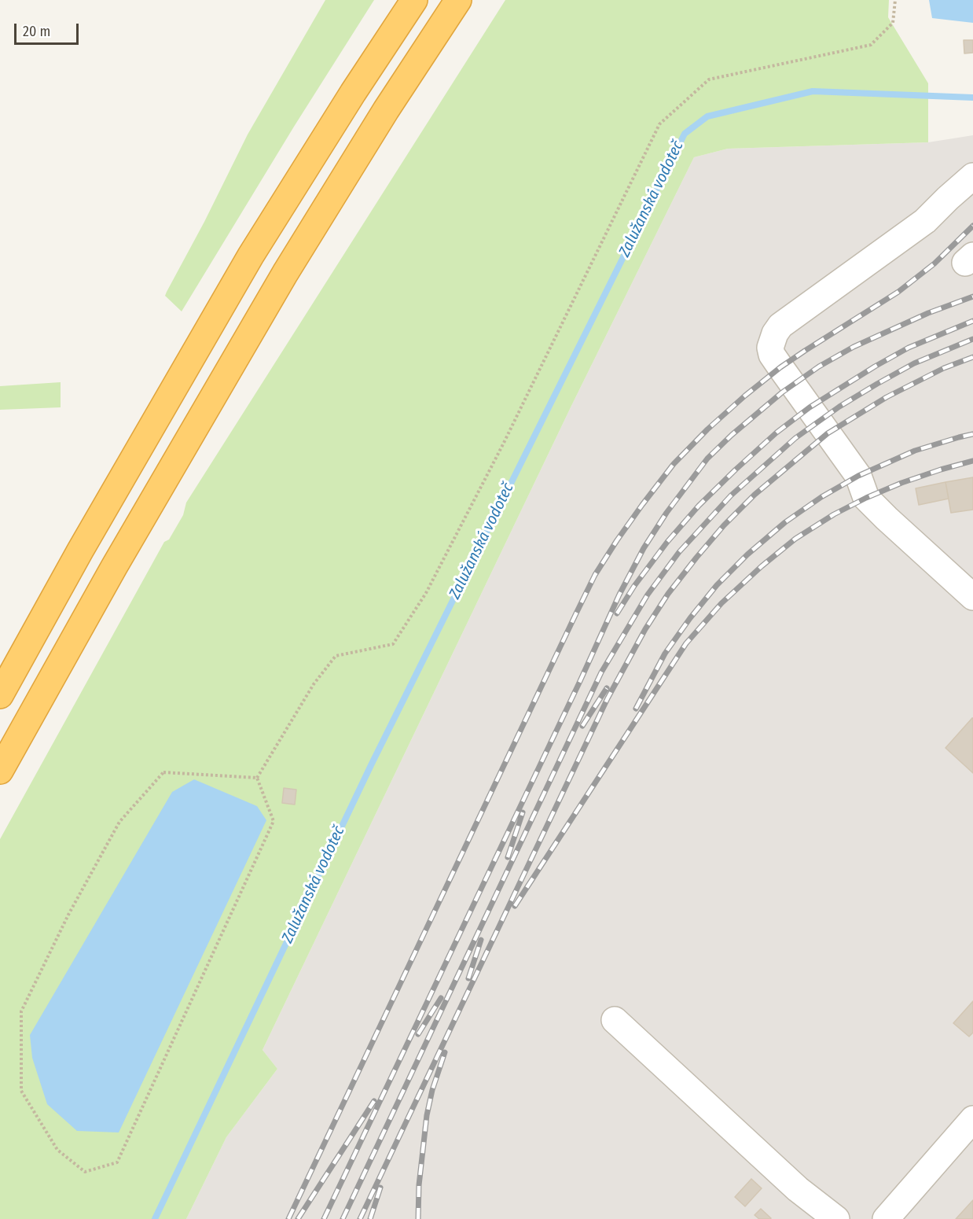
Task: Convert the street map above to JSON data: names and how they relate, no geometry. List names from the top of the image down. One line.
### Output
{"water":["Zalužanská vodoteč"],"scale_bar":"20 m"}
